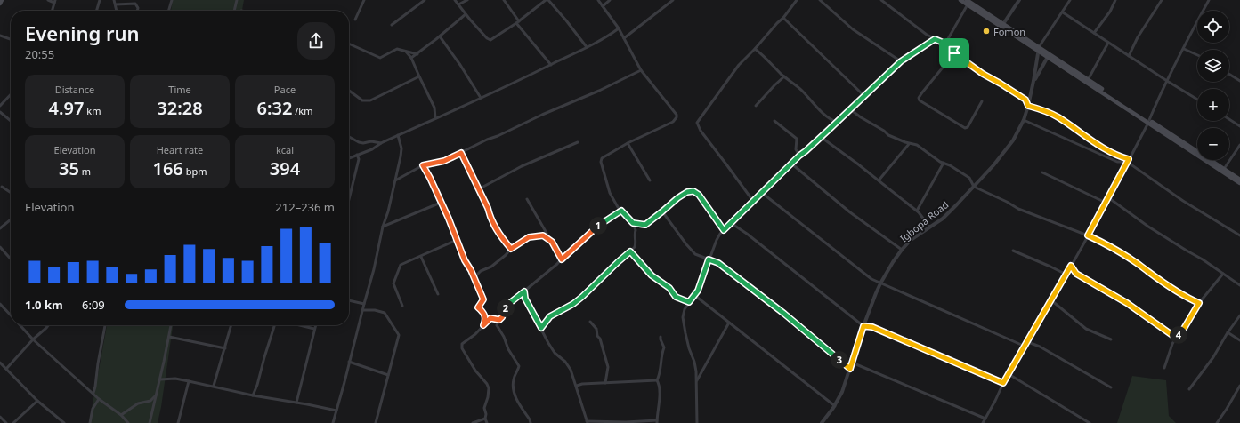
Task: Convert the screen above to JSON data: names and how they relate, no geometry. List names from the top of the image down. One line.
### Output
{"streets":{"street":["Igbopa Road"]},"places":["Fomon"],"page":{"map_buttons":["+","−"],"heading":["Evening run","20:55"],"stats":[["Distance","4.97 km"],["Time","32:28"],["Pace","6:32 /km"],["Elevation","35 m"],["Heart rate","166 bpm"],["kcal","394"]],"chart":["Elevation","212–236 m"],"pins":["1","2","4","3"],"list":[{"name":"1.0 km","note":"6:09"}]}}
